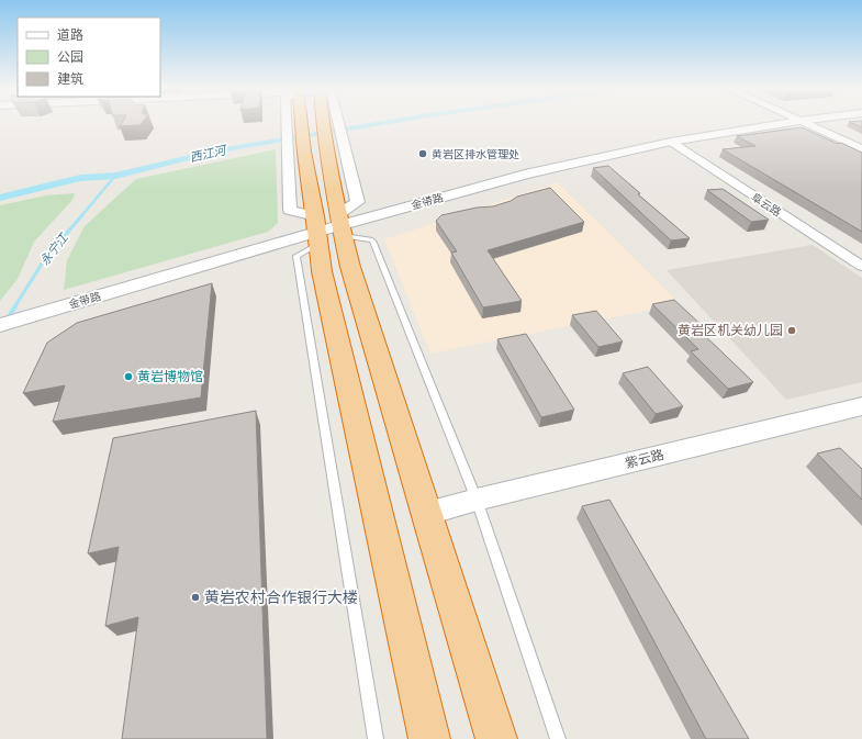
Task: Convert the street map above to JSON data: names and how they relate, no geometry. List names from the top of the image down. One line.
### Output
{"streets":{"main road":["金带路"],"street":["阜云路","紫云路"]},"crossings":[["金带路","阜云路"]],"water":["西江河","永宁江"],"places":["黄岩区排水管理处","黄岩区机关幼儿园","黄岩博物馆","黄岩农村合作银行大楼"],"legend":["道路","公园","建筑"]}
